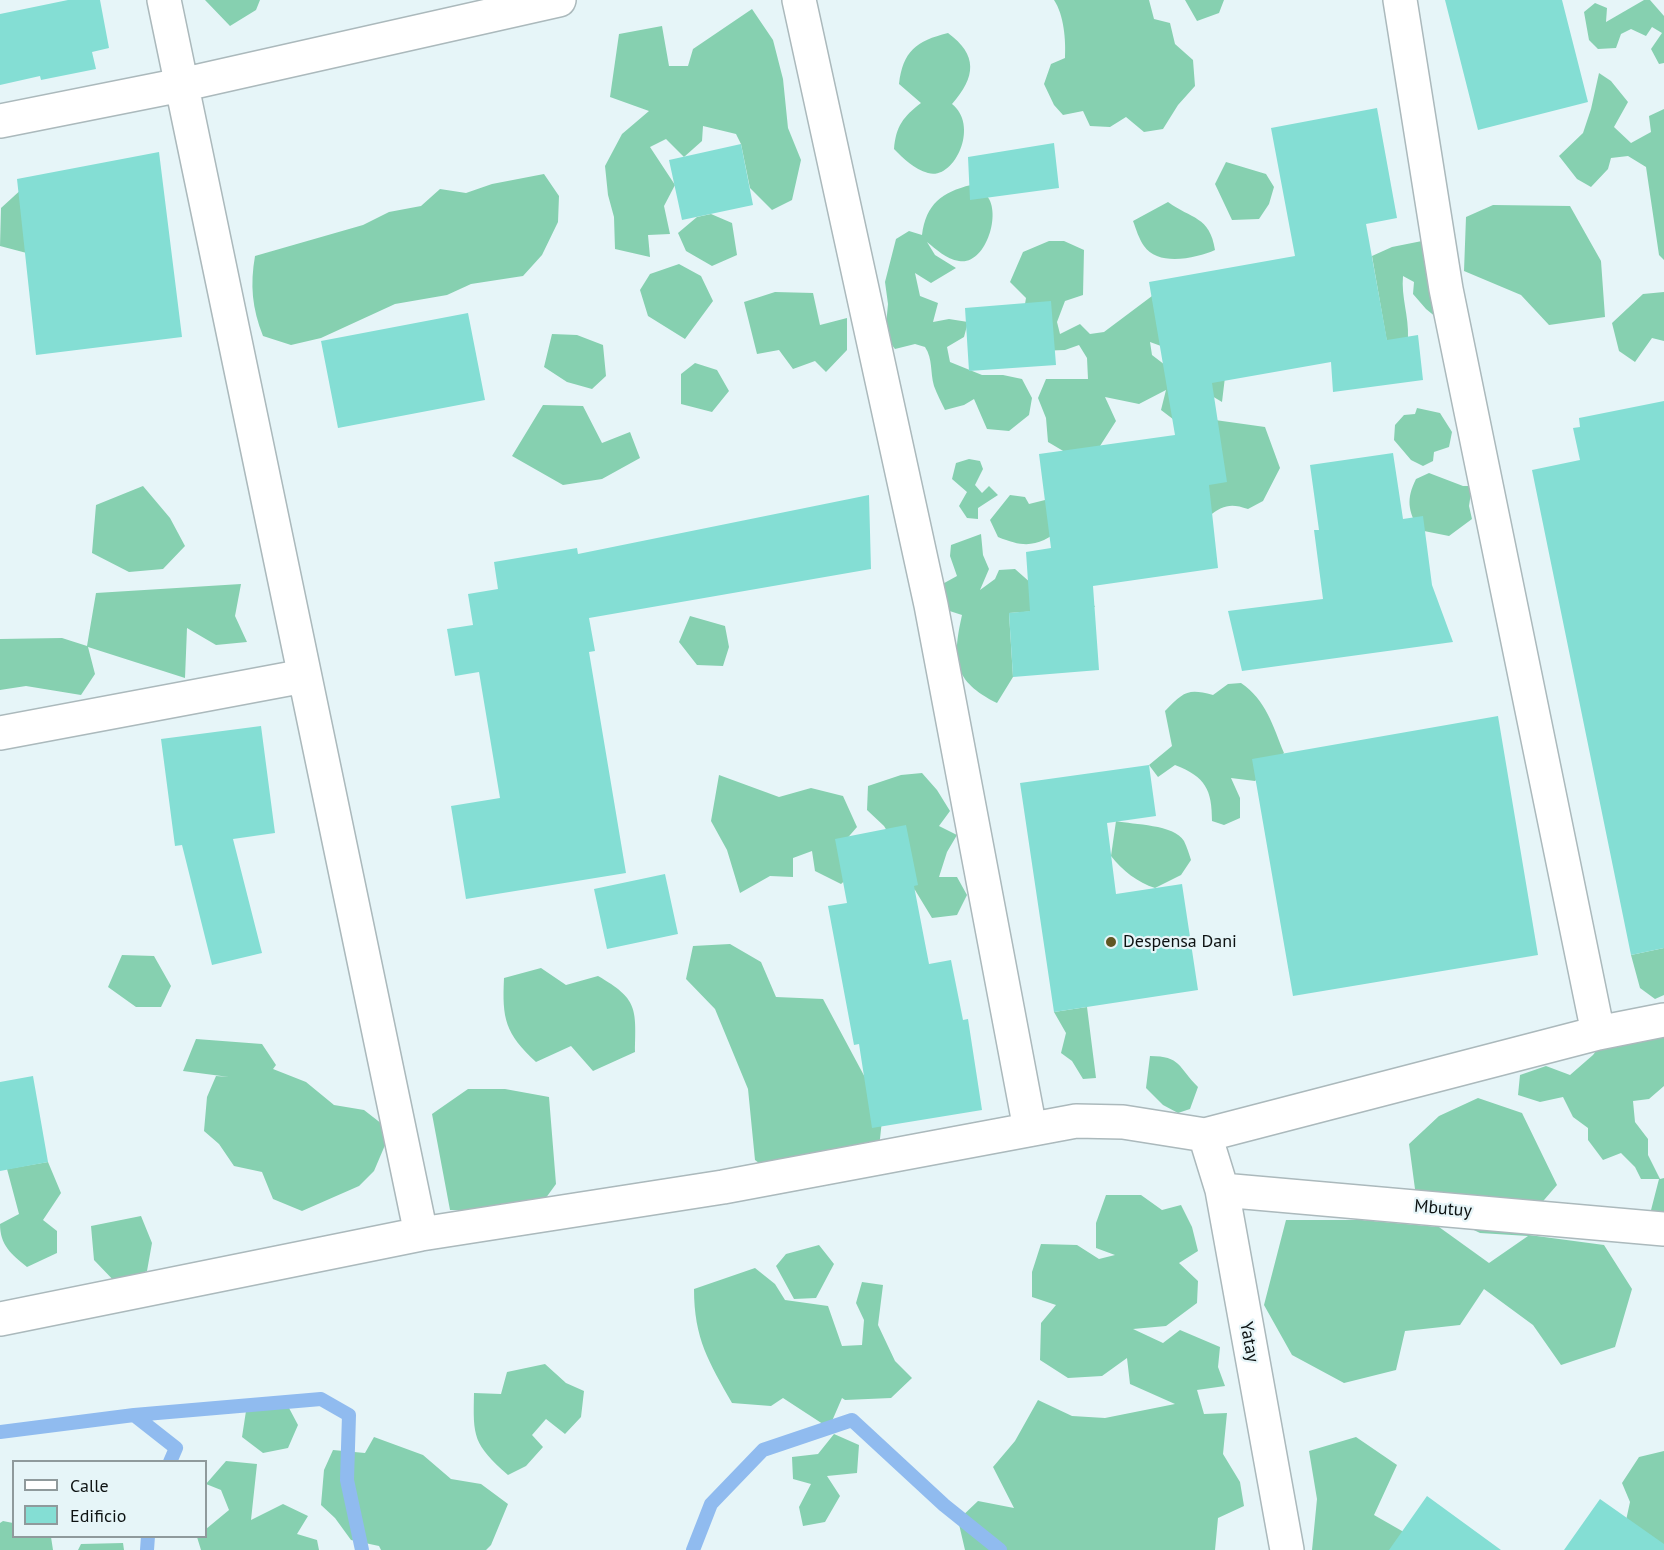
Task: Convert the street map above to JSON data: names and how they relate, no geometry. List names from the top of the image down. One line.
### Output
{"streets":{"street":["Mbutuy","Yatay"]},"crossings":[["Mbutuy","Yatay"]],"places":["Despensa Dani"],"legend":["Calle","Edificio"]}
